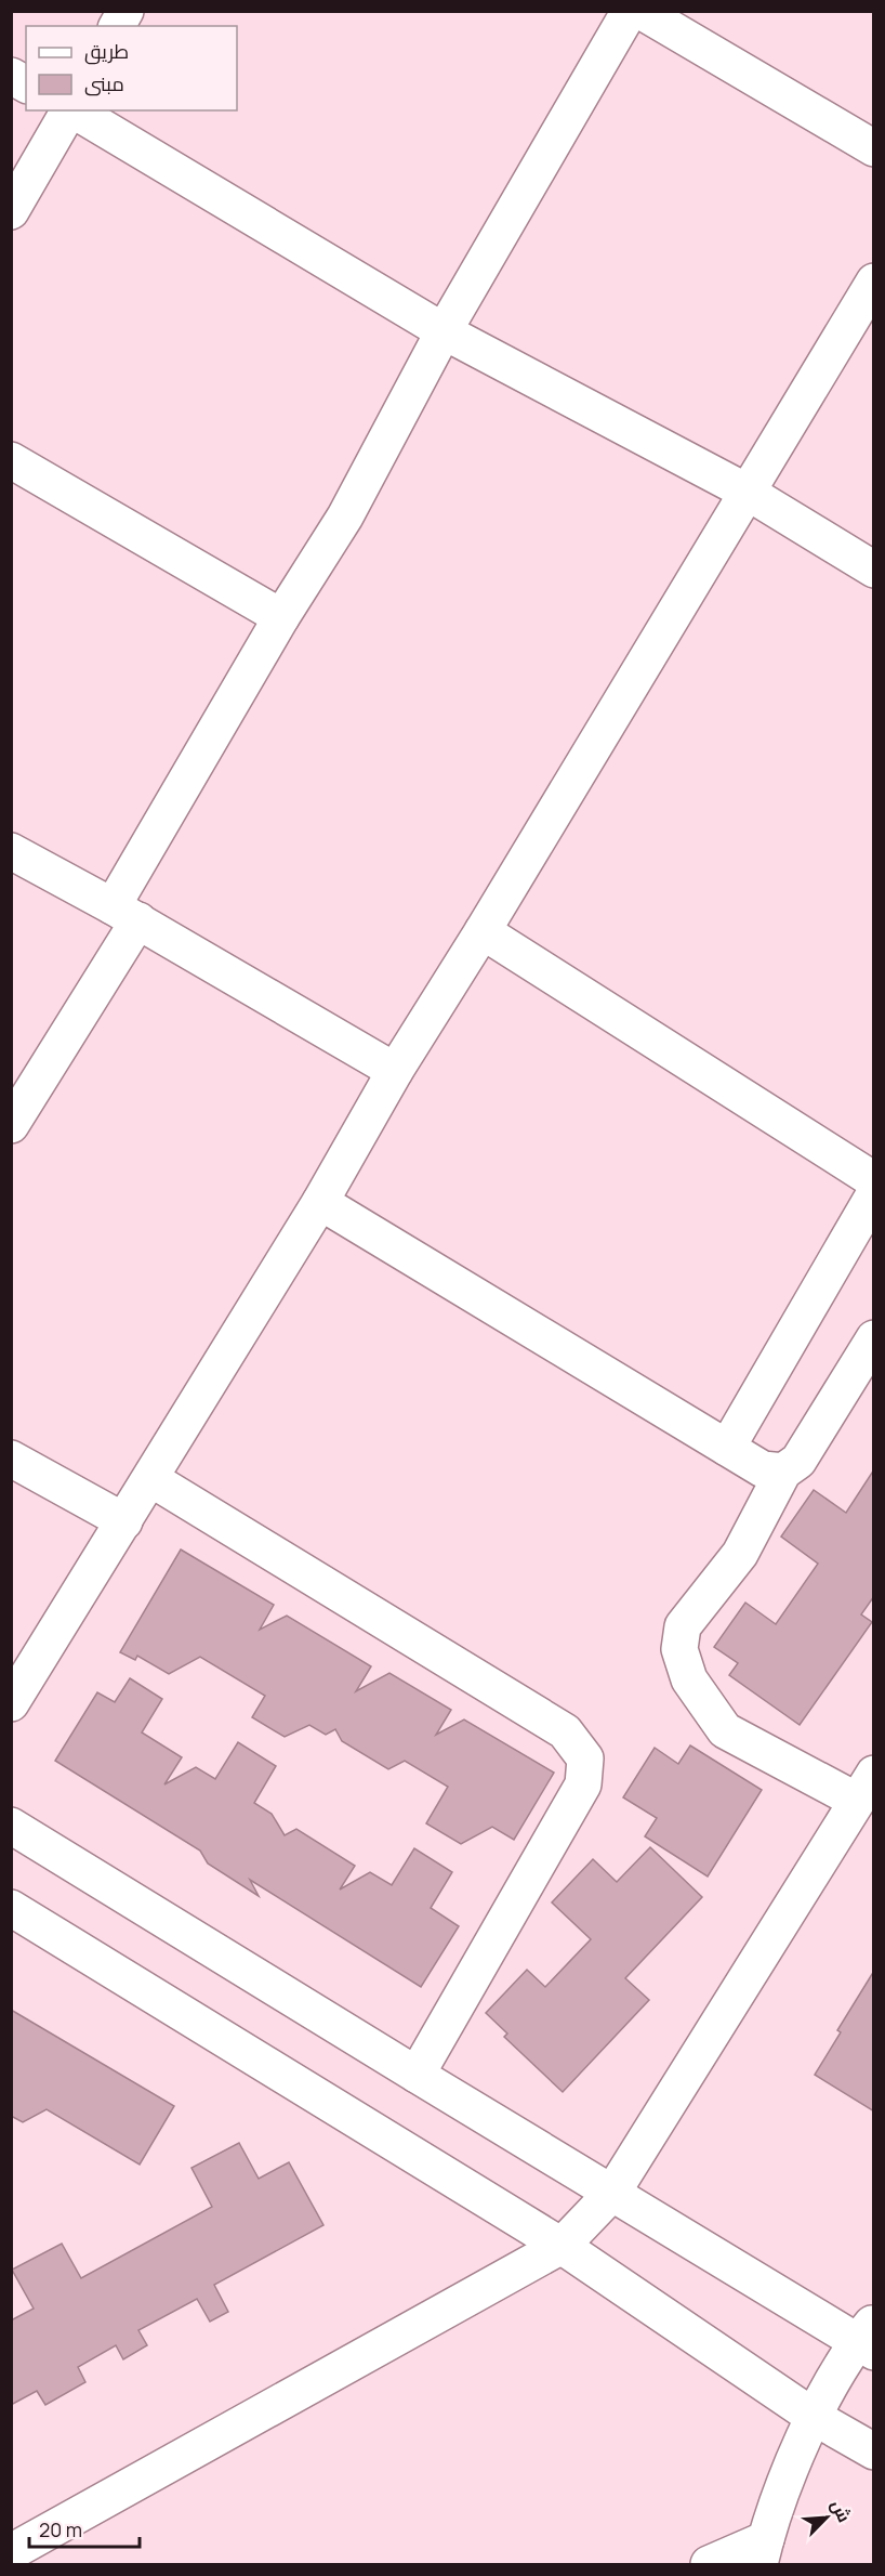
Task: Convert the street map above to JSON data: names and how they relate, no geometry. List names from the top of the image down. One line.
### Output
{"legend":["طريق","مبنى"],"scale_bar":"20 m","north":"top right"}
